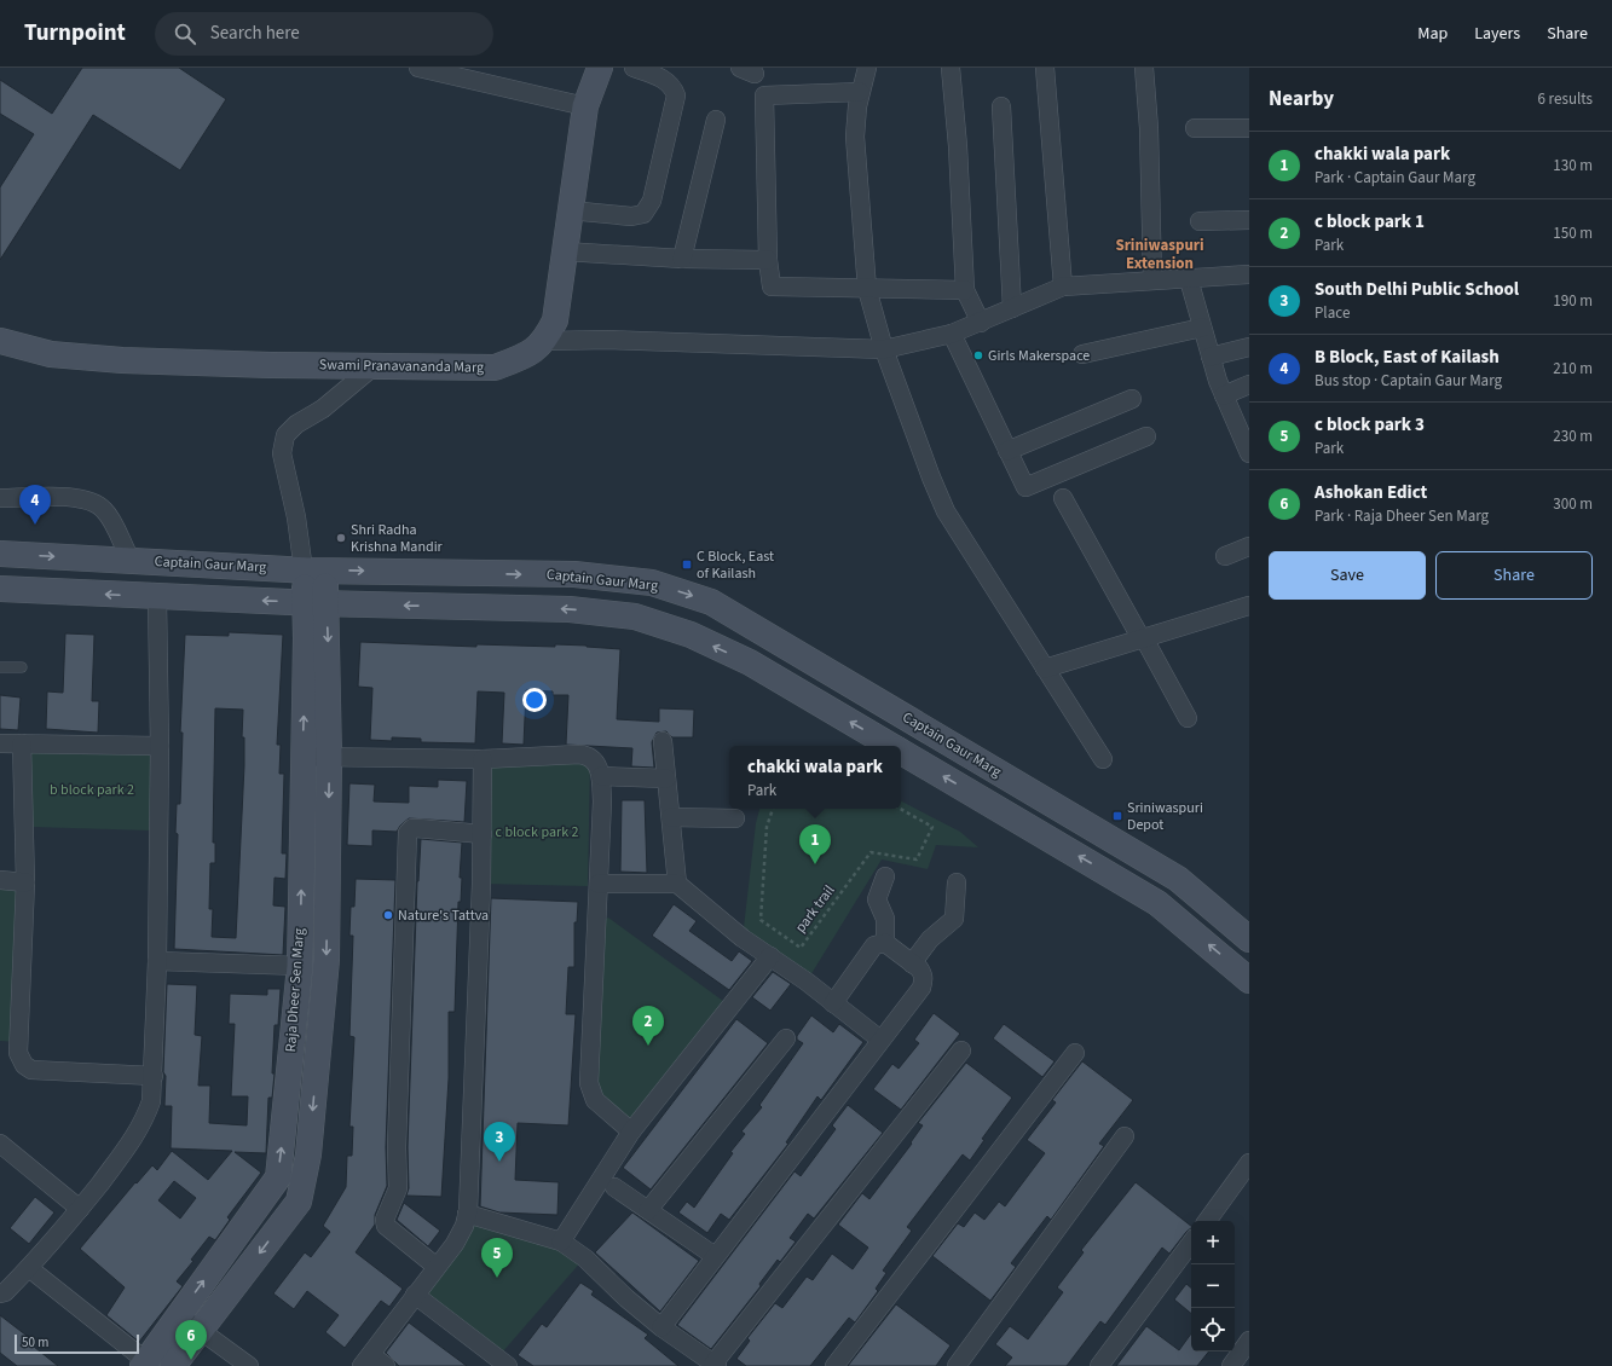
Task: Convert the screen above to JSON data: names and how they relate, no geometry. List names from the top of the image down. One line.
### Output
{"streets":{"main road":["Swami Pranavananda Marg","Captain Gaur Marg","Raja Dheer Sen Marg"],"path":["park trail"]},"crossings":[["Captain Gaur Marg","Raja Dheer Sen Marg"]],"districts":["Sriniwaspuri Extension"],"parks":["b block park 2","c block park 2"],"places":{"other":["Girls Makerspace","Shri Radha Krishna Mandir","Nature's Tattva"],"transit":["C Block, East of Kailash","Sriniwaspuri Depot"]},"scale_bar":"50 m","page":{"header":"Turnpoint","search":"Search here","nav":["Map","Layers","Share"],"heading":["Nearby","6 results"],"list":[{"mark":"1","name":"chakki wala park","note":"Park · Captain Gaur Marg","value":"130 m"},{"mark":"2","name":"c block park 1","note":"Park","value":"150 m"},{"mark":"3","name":"South Delhi Public School","note":"Place","value":"190 m"},{"mark":"4","name":"B Block, East of Kailash","note":"Bus stop · Captain Gaur Marg","value":"210 m"},{"mark":"5","name":"c block park 3","note":"Park","value":"230 m"},{"mark":"6","name":"Ashokan Edict","note":"Park · Raja Dheer Sen Marg","value":"300 m"}],"pins":["4","1","2","3","5","6"],"buttons":["Save","Share"],"popup":["chakki wala park","Park"],"map_buttons":["+","−"],"scale":"50 m"}}
